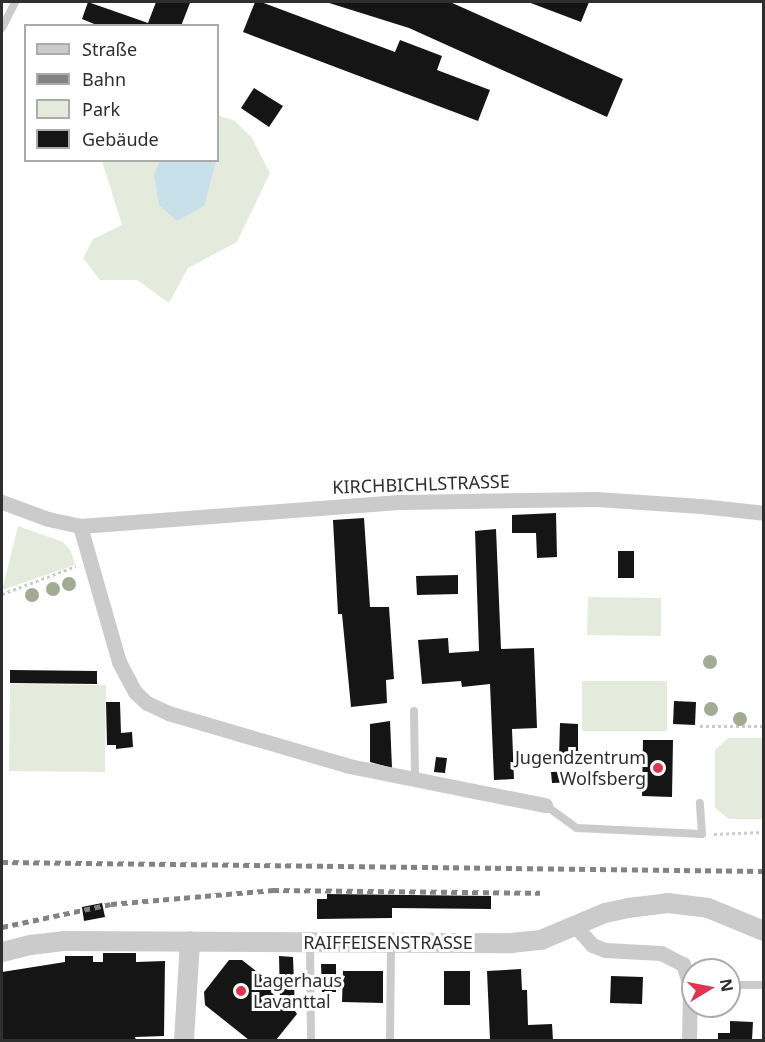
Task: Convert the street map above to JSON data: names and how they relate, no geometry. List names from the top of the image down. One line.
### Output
{"streets":{"street":["KIRCHBICHLSTRASSE","RAIFFEISENSTRASSE"]},"places":["Jugendzentrum Wolfsberg","Lagerhaus Lavanttal"],"legend":["Straße","Bahn","Park","Gebäude"],"north":"right"}
